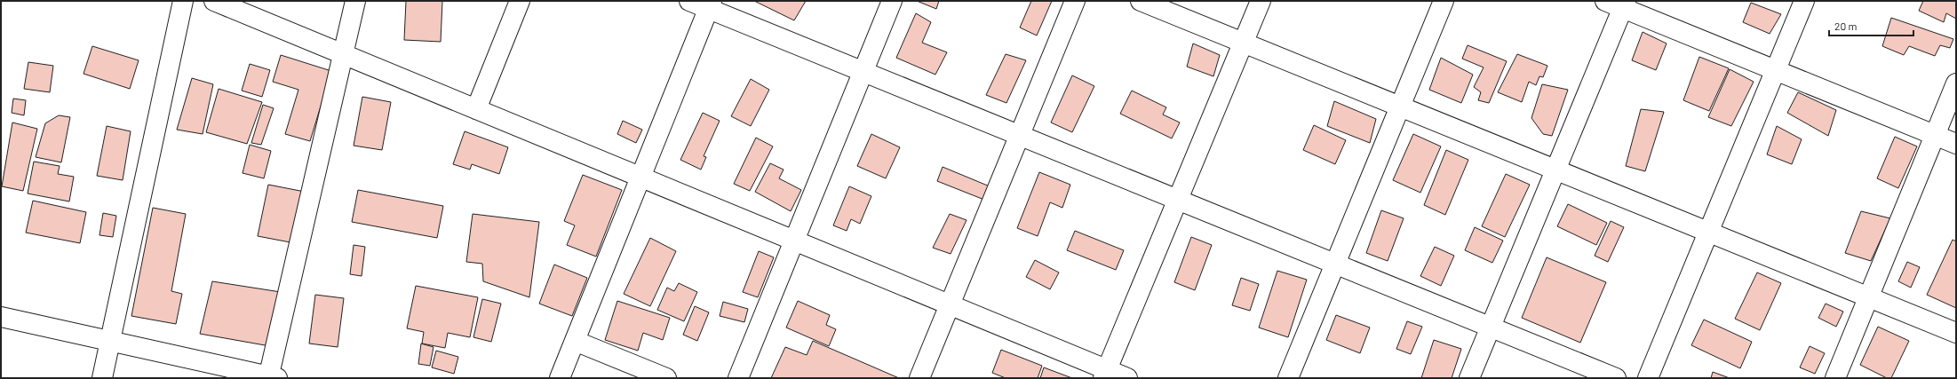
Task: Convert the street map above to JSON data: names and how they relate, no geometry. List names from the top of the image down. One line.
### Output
{"scale_bar":"20 m"}
